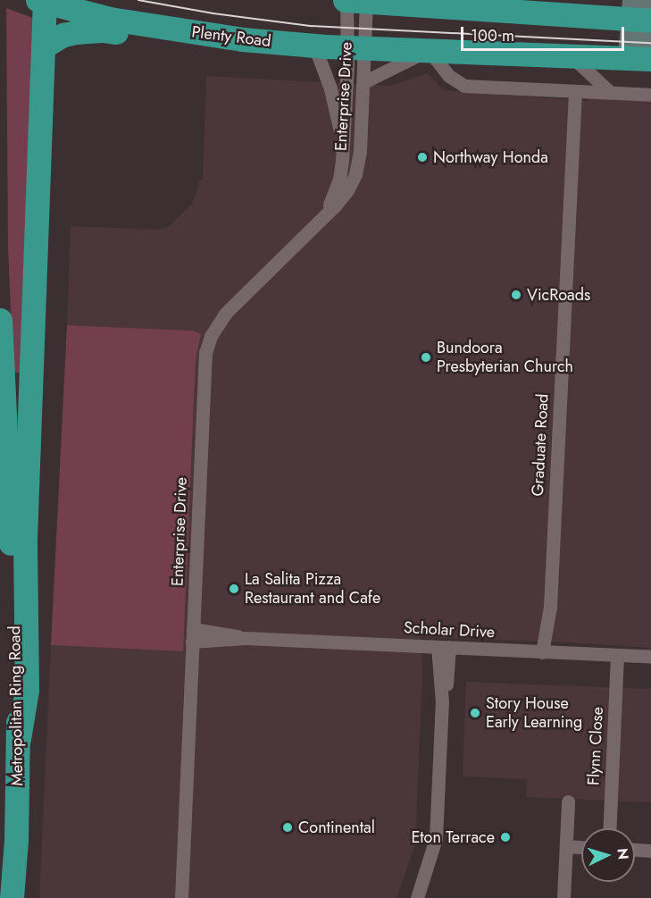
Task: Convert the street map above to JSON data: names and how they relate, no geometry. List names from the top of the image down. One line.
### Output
{"streets":{"highway":["Plenty Road","Metropolitan Ring Road"],"street":["Enterprise Drive","Graduate Road","Scholar Drive","Flynn Close"]},"crossings":[["Plenty Road","Enterprise Drive"],["Enterprise Drive","Scholar Drive"],["Graduate Road","Scholar Drive"],["Scholar Drive","Flynn Close"]],"places":["Northway Honda","VicRoads","Bundoora Presbyterian Church","La Salita Pizza Restaurant and Cafe","Story House Early Learning","Continental","Eton Terrace"],"scale_bar":"100 m","north":"right"}
